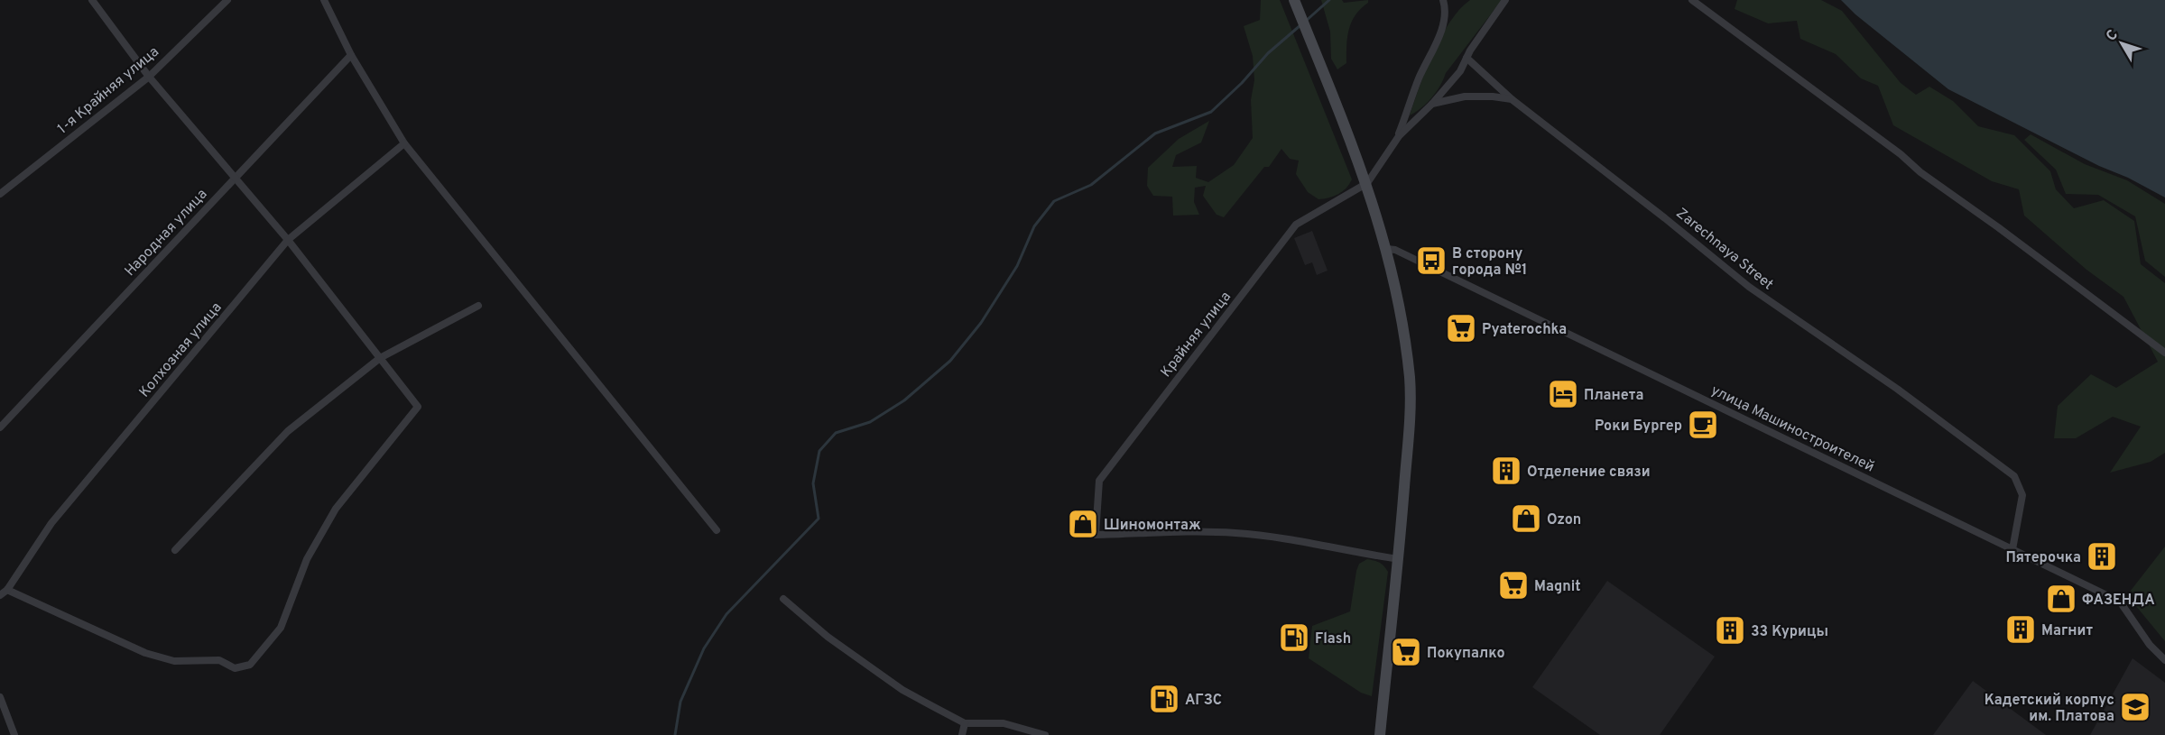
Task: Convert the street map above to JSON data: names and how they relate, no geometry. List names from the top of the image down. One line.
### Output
{"streets":{"street":["1-я Крайняя улица","Народная улица","Zarechnaya Street","Крайняя улица","Колхозная улица","улица Машиностроителей"]},"crossings":[["Zarechnaya Street","улица Машиностроителей"]],"places":{"bus stop":["В сторону города №1"],"supermarket":["Pyaterochka","Magnit","Покупалко"],"hotel":["Планета"],"cafe":["Роки Бургер"],"building":["Отделение связи","Пятерочка","Магнит","33 Курицы"],"shop":["Ozon","Шиномонтаж","ФАЗЕНДА"],"fuel station":["Flash","АГЗС"],"school or university":["Кадетский корпус им. Платова"]},"north":"top left"}
